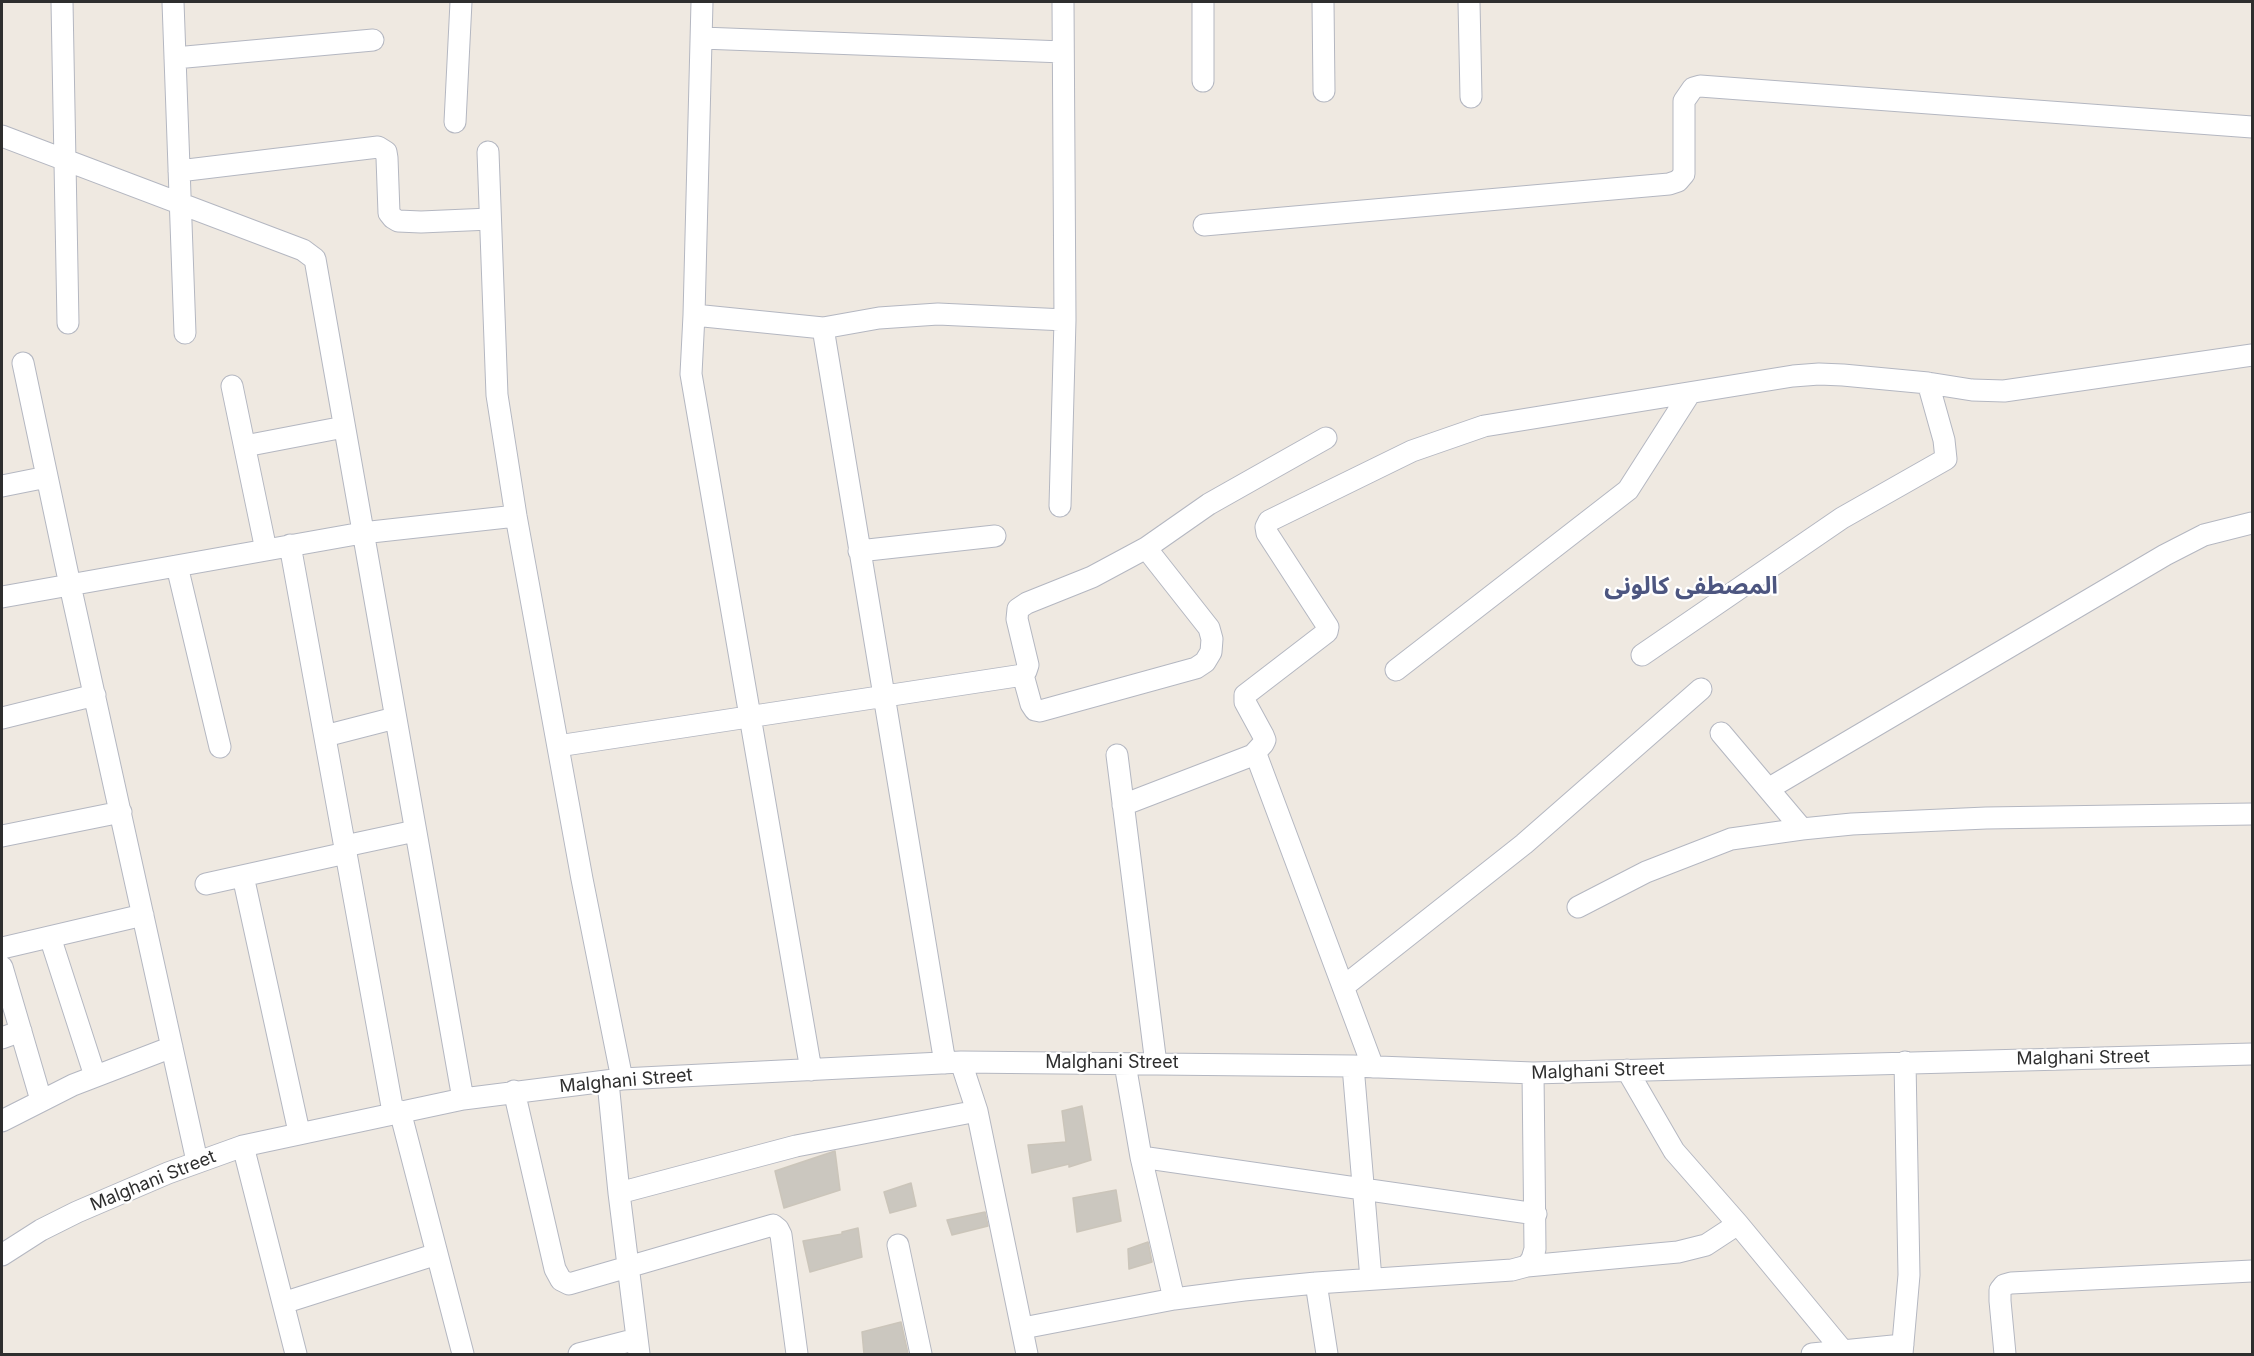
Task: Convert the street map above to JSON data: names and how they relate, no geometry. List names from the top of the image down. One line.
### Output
{"streets":{"street":["Malghani Street"]},"districts":["المصطفی کالونی"]}
